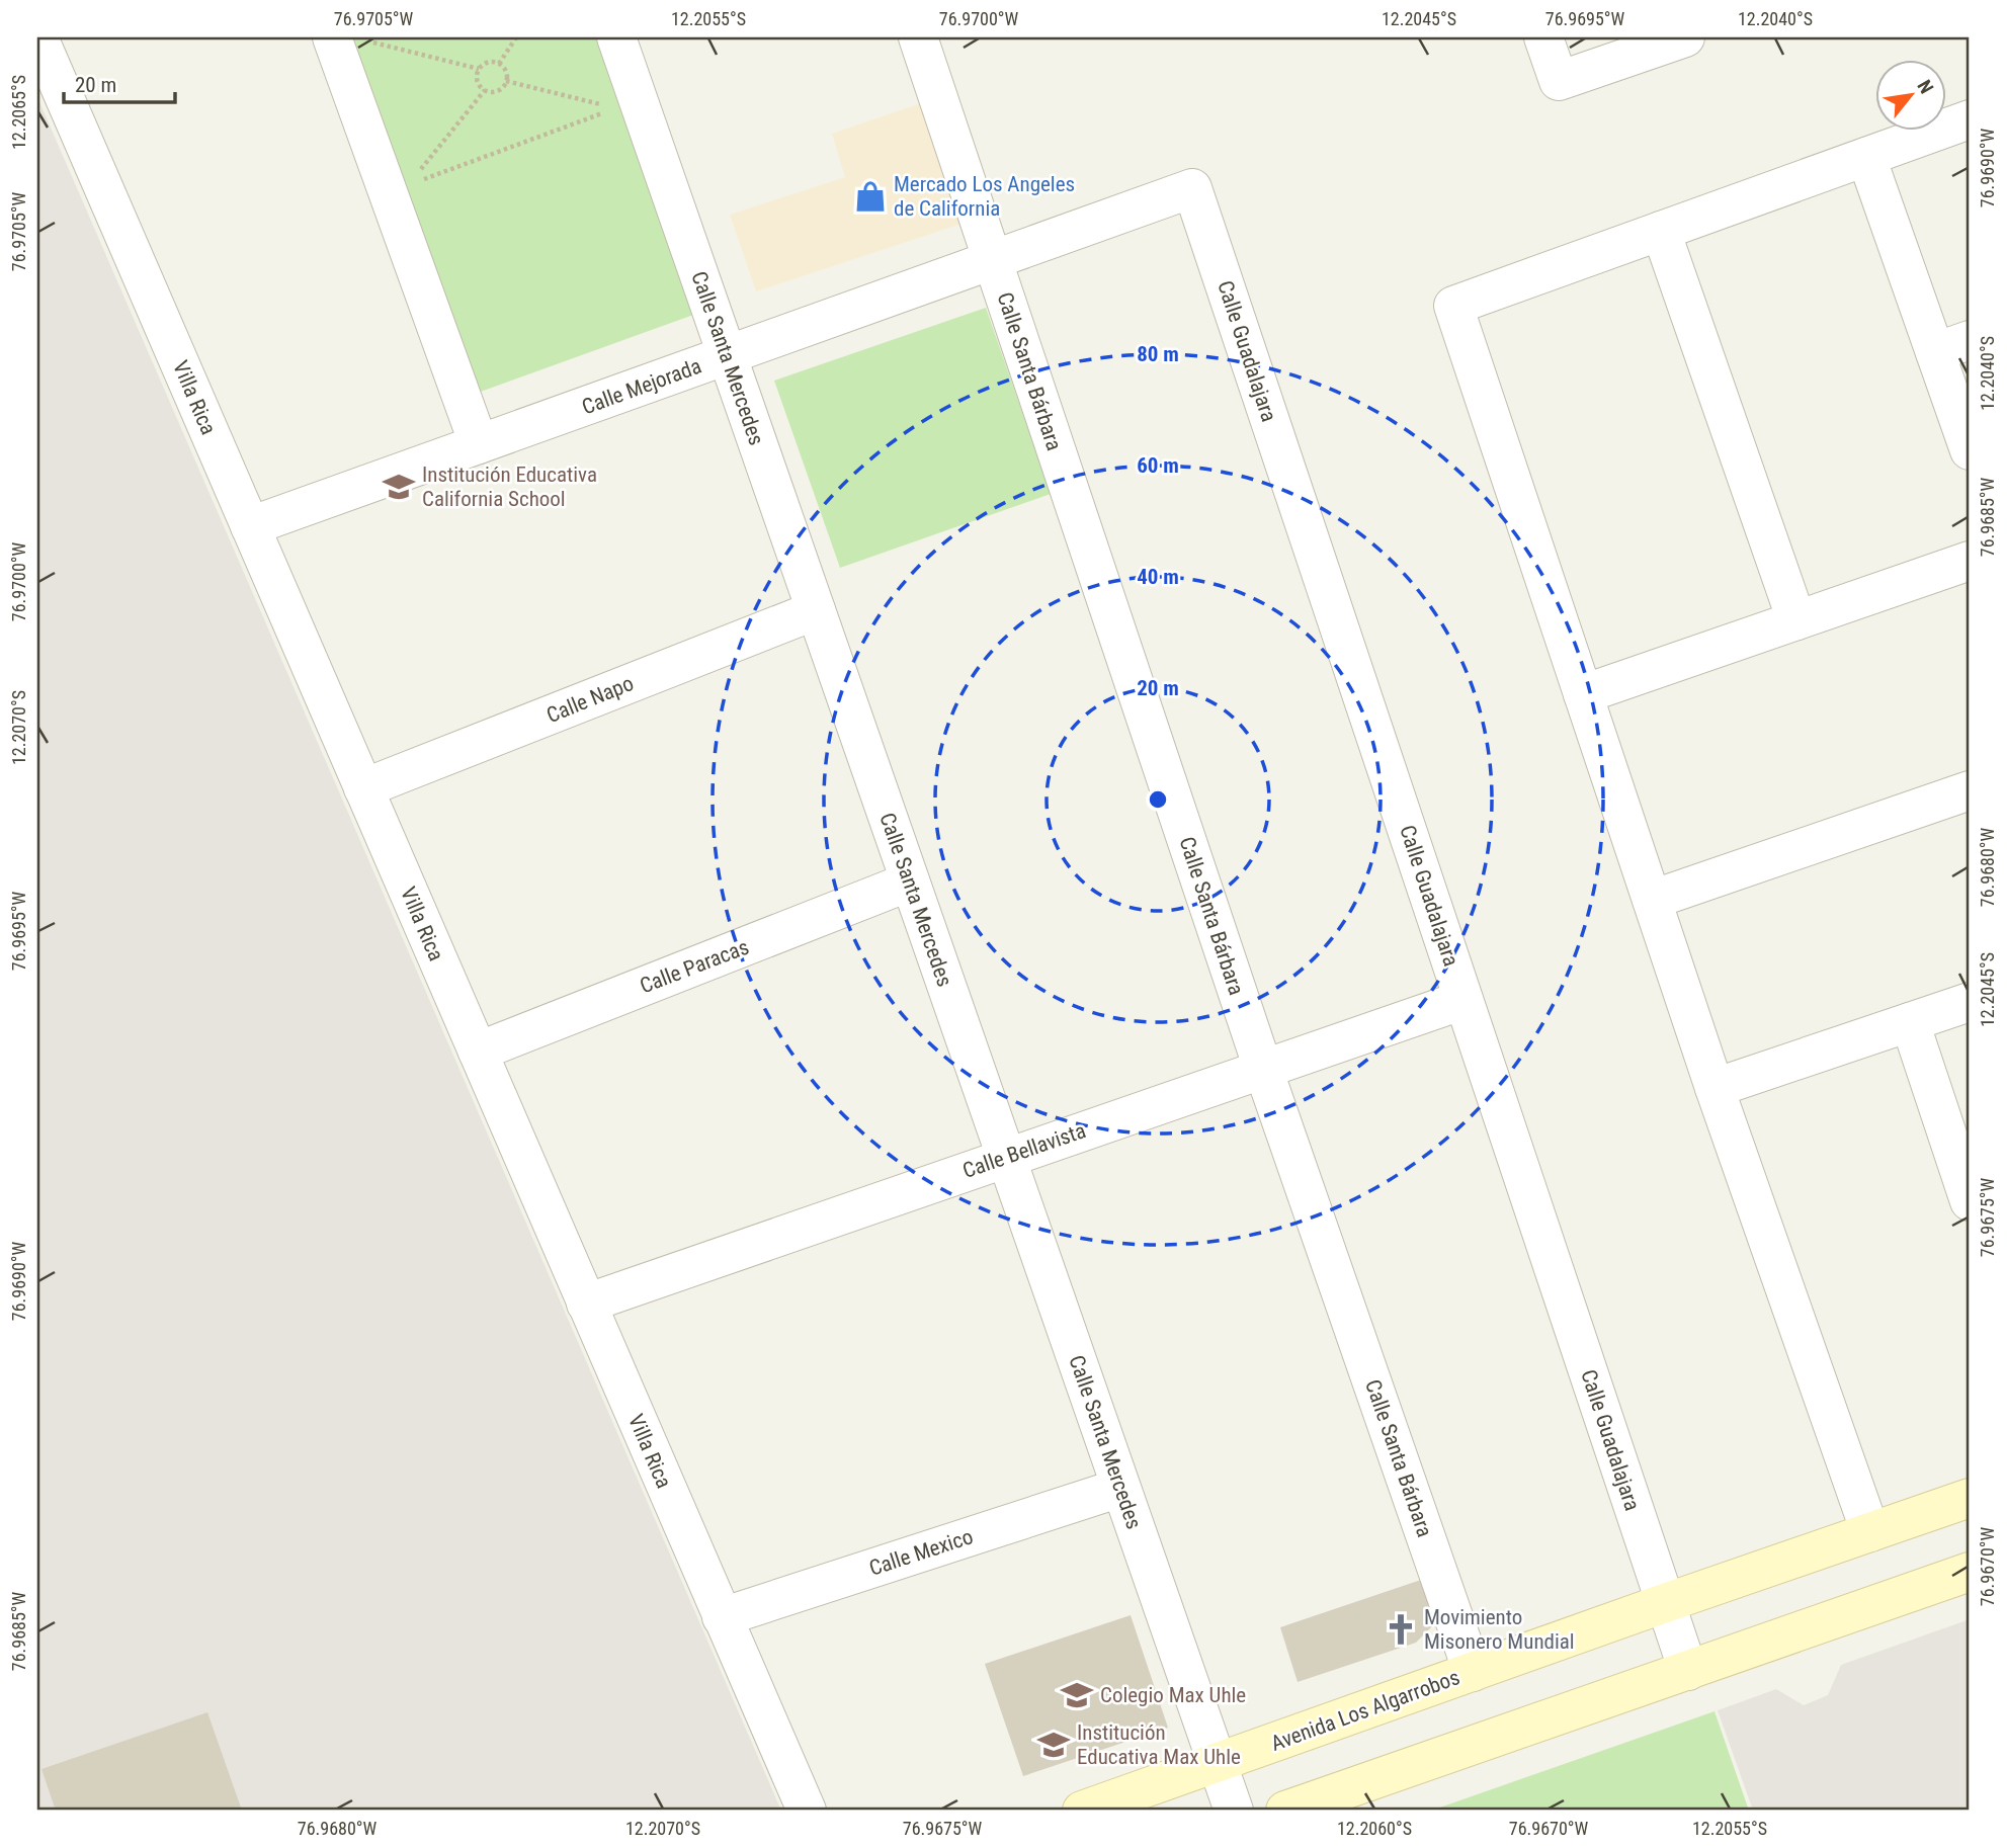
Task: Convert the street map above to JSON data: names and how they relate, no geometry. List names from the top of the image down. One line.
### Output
{"streets":{"street":["Calle Guadalajara","Calle Santa Mercedes","Calle Santa Bárbara","Calle Mejorada","Villa Rica","Calle Napo","Calle Paracas","Calle Bellavista","Calle Mexico","Avenida Los Algarrobos"]},"crossings":[["Calle Guadalajara","Calle Mejorada"],["Calle Guadalajara","Calle Bellavista"],["Calle Guadalajara","Avenida Los Algarrobos"],["Calle Santa Mercedes","Calle Mejorada"],["Calle Santa Mercedes","Calle Napo"],["Calle Santa Mercedes","Calle Paracas"],["Calle Santa Mercedes","Calle Bellavista"],["Calle Santa Mercedes","Calle Mexico"],["Calle Santa Mercedes","Avenida Los Algarrobos"],["Calle Santa Bárbara","Calle Mejorada"],["Calle Santa Bárbara","Calle Bellavista"],["Calle Santa Bárbara","Avenida Los Algarrobos"],["Calle Mejorada","Villa Rica"],["Villa Rica","Calle Napo"],["Villa Rica","Calle Paracas"],["Villa Rica","Calle Bellavista"],["Villa Rica","Calle Mexico"]],"places":{"shop":["Mercado Los Angeles de California"],"school or university":["Institución Educativa California School","Colegio Max Uhle","Institución Educativa Max Uhle"],"church":["Movimiento Misonero Mundial"]},"scale_bar":"20 m","north":"top right","coordinates":["76.9705°W","12.2055°S","76.9700°W","12.2045°S","76.9695°W","12.2040°S","12.2065°S","76.9690°W","76.9685°W","12.2070°S","76.9680°W","76.9675°W","76.9670°W","12.2060°S"],"rings":["80 m","60 m","40 m","20 m"]}
